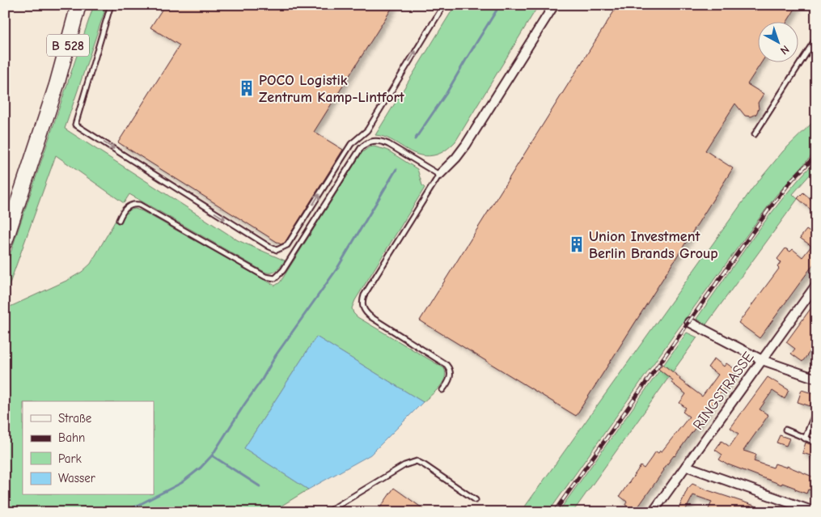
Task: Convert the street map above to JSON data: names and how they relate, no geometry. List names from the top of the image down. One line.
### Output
{"streets":{"highway":["B 528"],"street":["RINGSTRASSE"]},"places":{"building":["POCO Logistik Zentrum Kamp-Lintfort","Union Investment Berlin Brands Group"]},"legend":["Straße","Bahn","Park","Wasser"],"north":"bottom right"}
